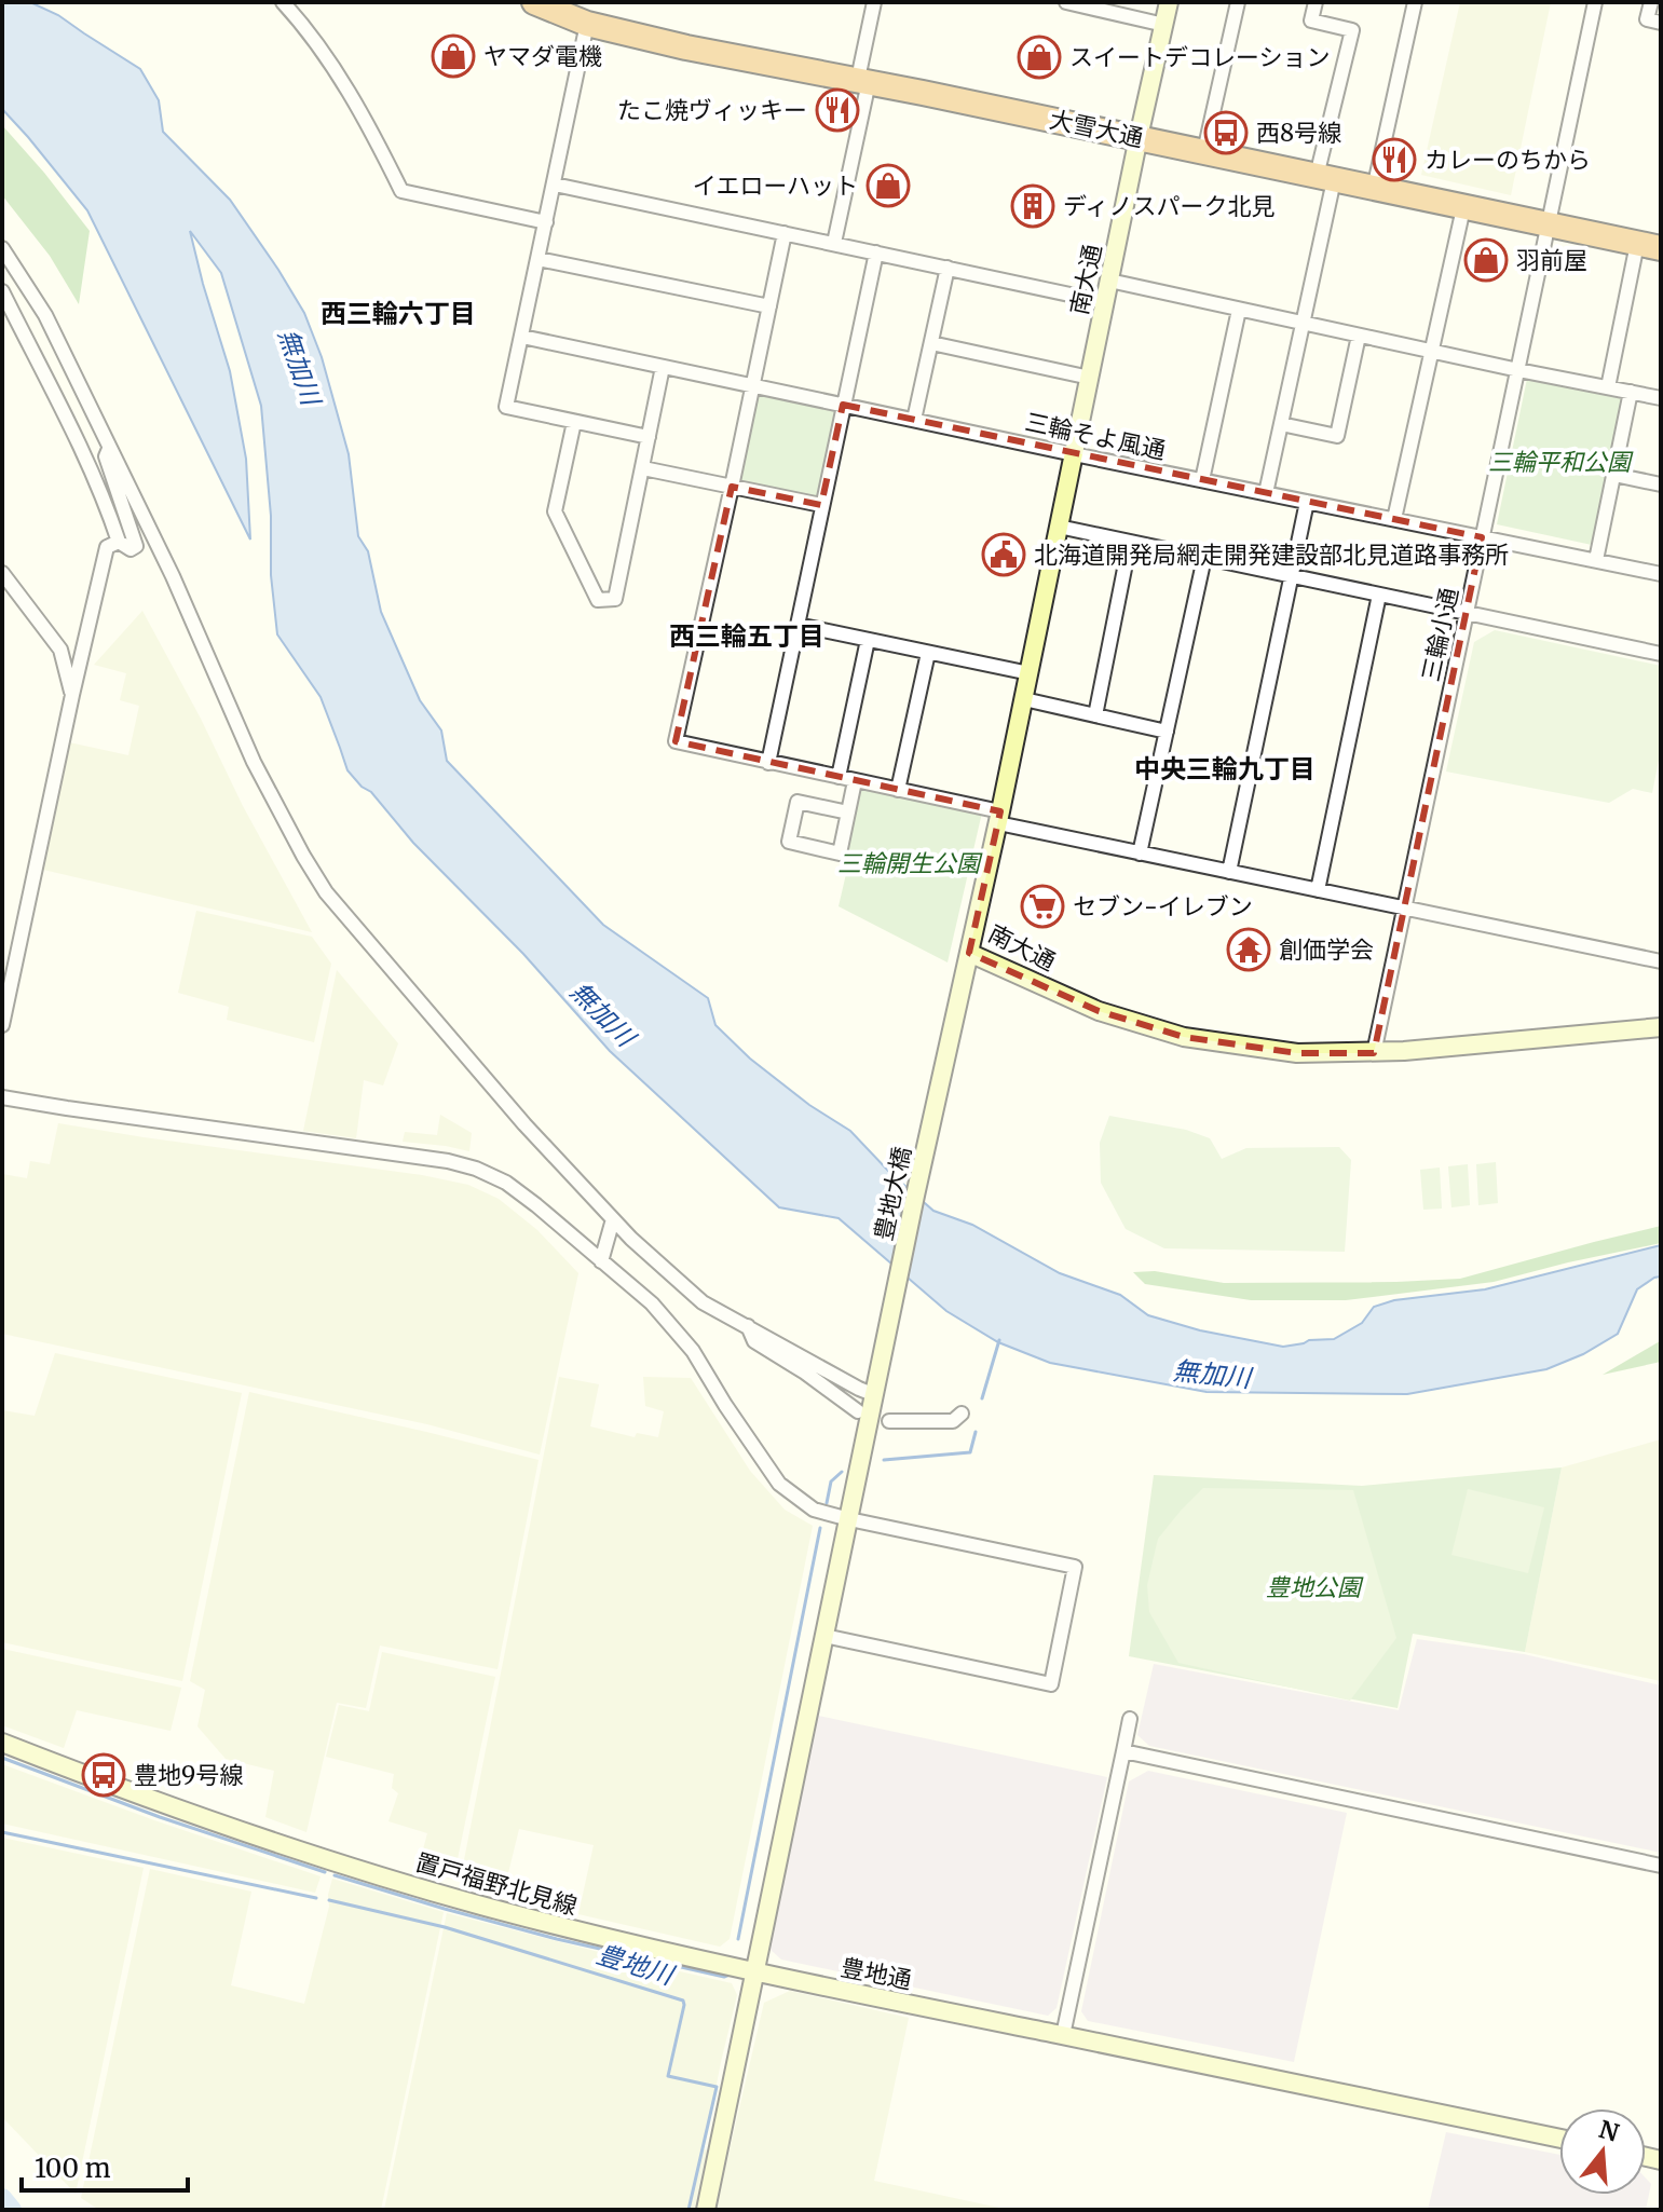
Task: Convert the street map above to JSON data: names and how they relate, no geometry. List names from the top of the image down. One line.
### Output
{"streets":{"highway":["大雪大通"],"main road":["南大通","豊地大橋","置戸福野北見線","豊地通"],"street":["三輪そよ風通","三輪小通"]},"crossings":[["大雪大通","南大通"],["大雪大通","三輪小通"],["南大通","三輪そよ風通"],["南大通","三輪小通"],["南大通","豊地大橋"],["三輪そよ風通","三輪小通"],["置戸福野北見線","豊地通"]],"districts":["西三輪六丁目","西三輪五丁目","中央三輪九丁目"],"water":["無加川","豊地川"],"parks":["三輪平和公園","三輪開生公園","豊地公園"],"places":{"shop":["ヤマダ電機","スイートデコレーション","イエローハット","羽前屋"],"restaurant":["たこ焼ヴィッキー","カレーのちから"],"bus stop":["西8号線","豊地9号線"],"building":["ディノスパーク北見"],"public building":["北海道開発局網走開発建設部北見道路事務所"],"supermarket":["セブン-イレブン"],"temple":["創価学会"]},"scale_bar":"100 m","north":"top"}
